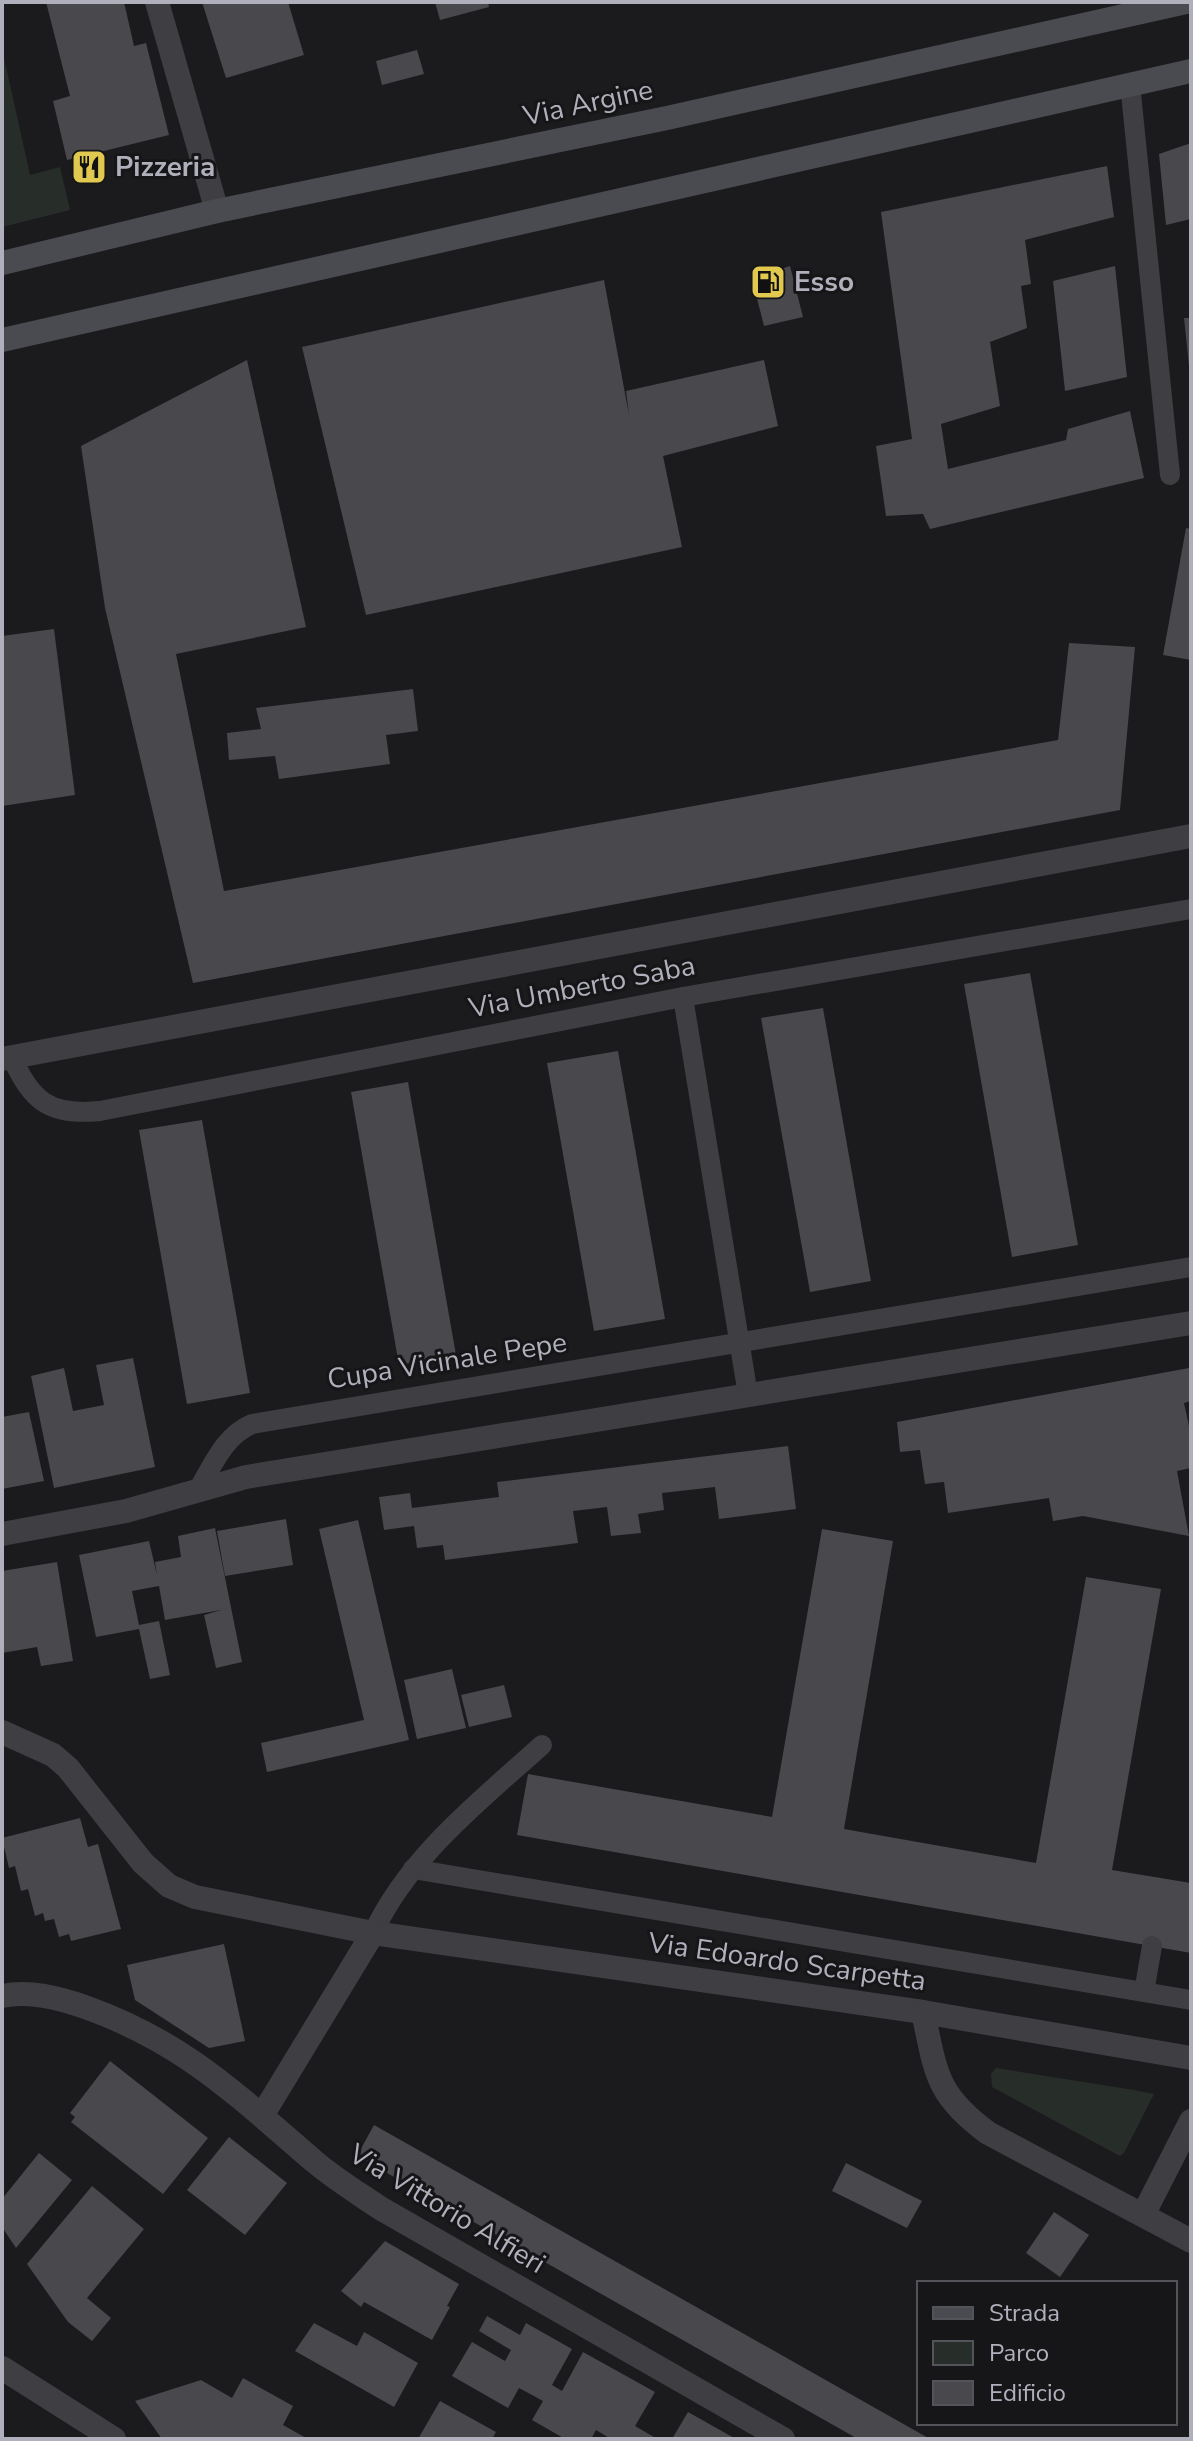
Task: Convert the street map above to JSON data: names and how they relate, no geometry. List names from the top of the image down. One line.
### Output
{"streets":{"street":["Via Argine","Via Umberto Saba","Via Edoardo Scarpetta","Via Vittorio Alfieri"],"lane":["Cupa Vicinale Pepe"]},"places":{"restaurant":["Pizzeria"],"fuel station":["Esso"]},"legend":["Strada","Parco","Edificio"]}
